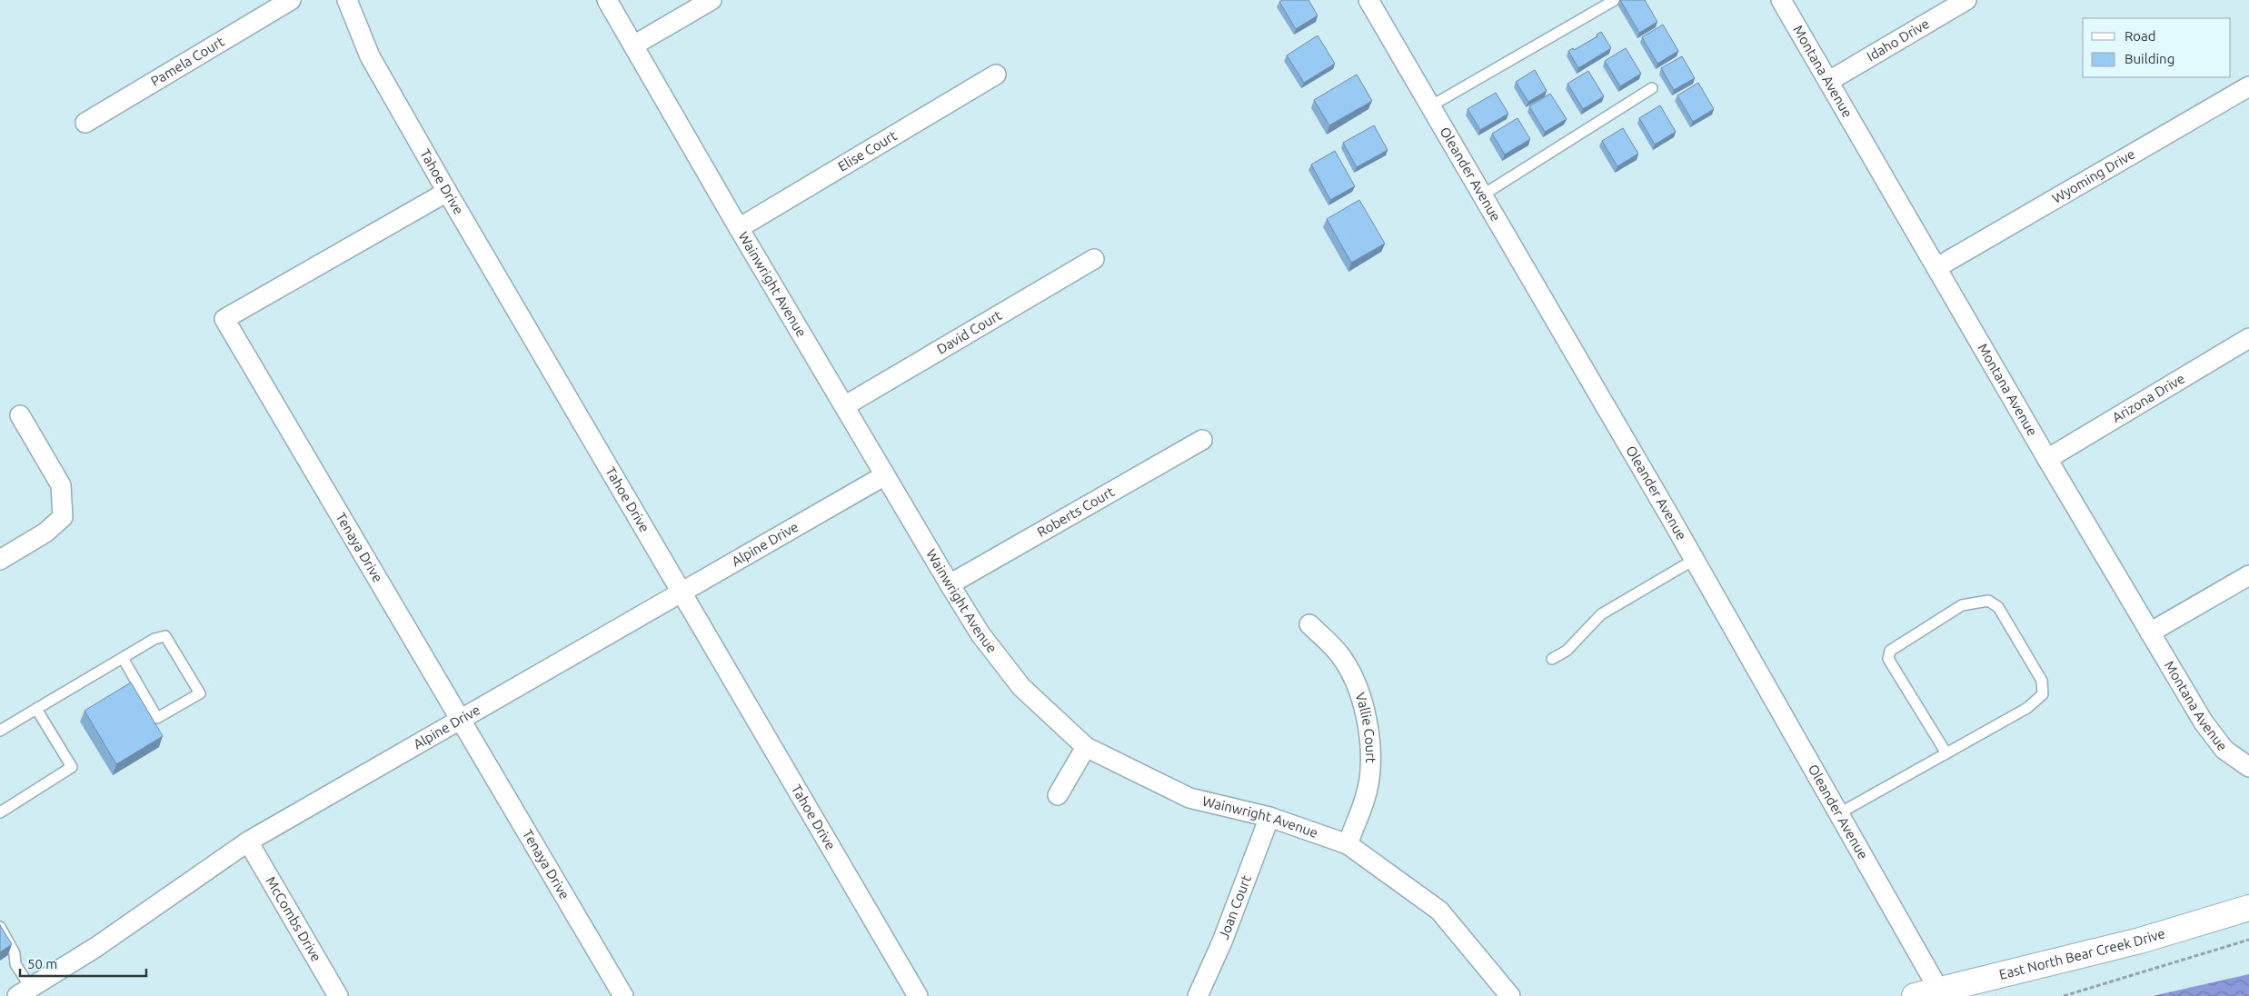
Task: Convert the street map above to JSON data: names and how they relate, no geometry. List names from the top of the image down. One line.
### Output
{"streets":{"street":["Idaho Drive","Pamela Court","Montana Avenue","Elise Court","Oleander Avenue","Wyoming Drive","Tahoe Drive","Wainwright Avenue","David Court","Arizona Drive","Roberts Court","Alpine Drive","Tenaya Drive","Vallie Court","Joan Court","McCombs Drive","East North Bear Creek Drive"]},"crossings":[["Idaho Drive","Montana Avenue"],["Montana Avenue","Wyoming Drive"],["Montana Avenue","Arizona Drive"],["Elise Court","Wainwright Avenue"],["Oleander Avenue","East North Bear Creek Drive"],["Tahoe Drive","Alpine Drive"],["Tahoe Drive","Tenaya Drive"],["Wainwright Avenue","David Court"],["Wainwright Avenue","Roberts Court"],["Wainwright Avenue","Alpine Drive"],["Wainwright Avenue","Vallie Court"],["Wainwright Avenue","Joan Court"],["Alpine Drive","Tenaya Drive"],["Alpine Drive","McCombs Drive"]],"legend":["Road","Building"],"scale_bar":"50 m"}
